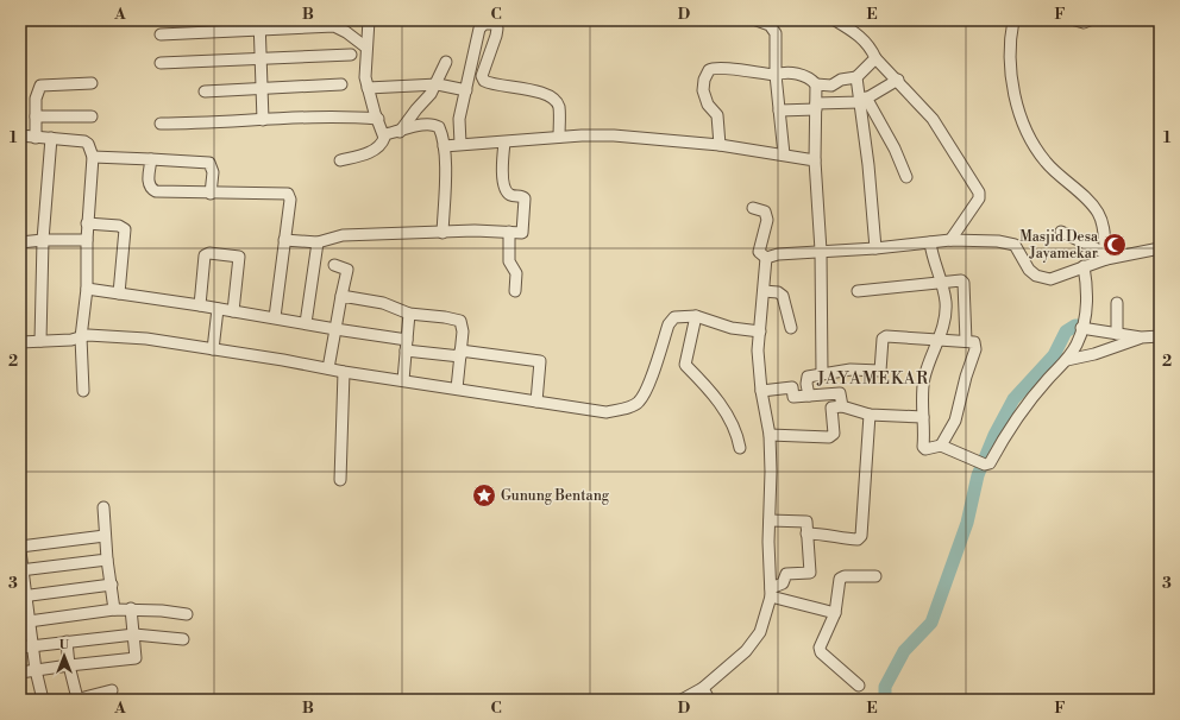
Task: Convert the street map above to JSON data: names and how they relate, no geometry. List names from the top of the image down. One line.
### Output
{"districts":["JAYAMEKAR"],"places":{"mosque":["Masjid Desa Jayamekar"],"place":["Gunung Bentang"]},"north":"top","grid":{"columns":["A","B","C","D","E","F"],"rows":["1","2","3"]}}
